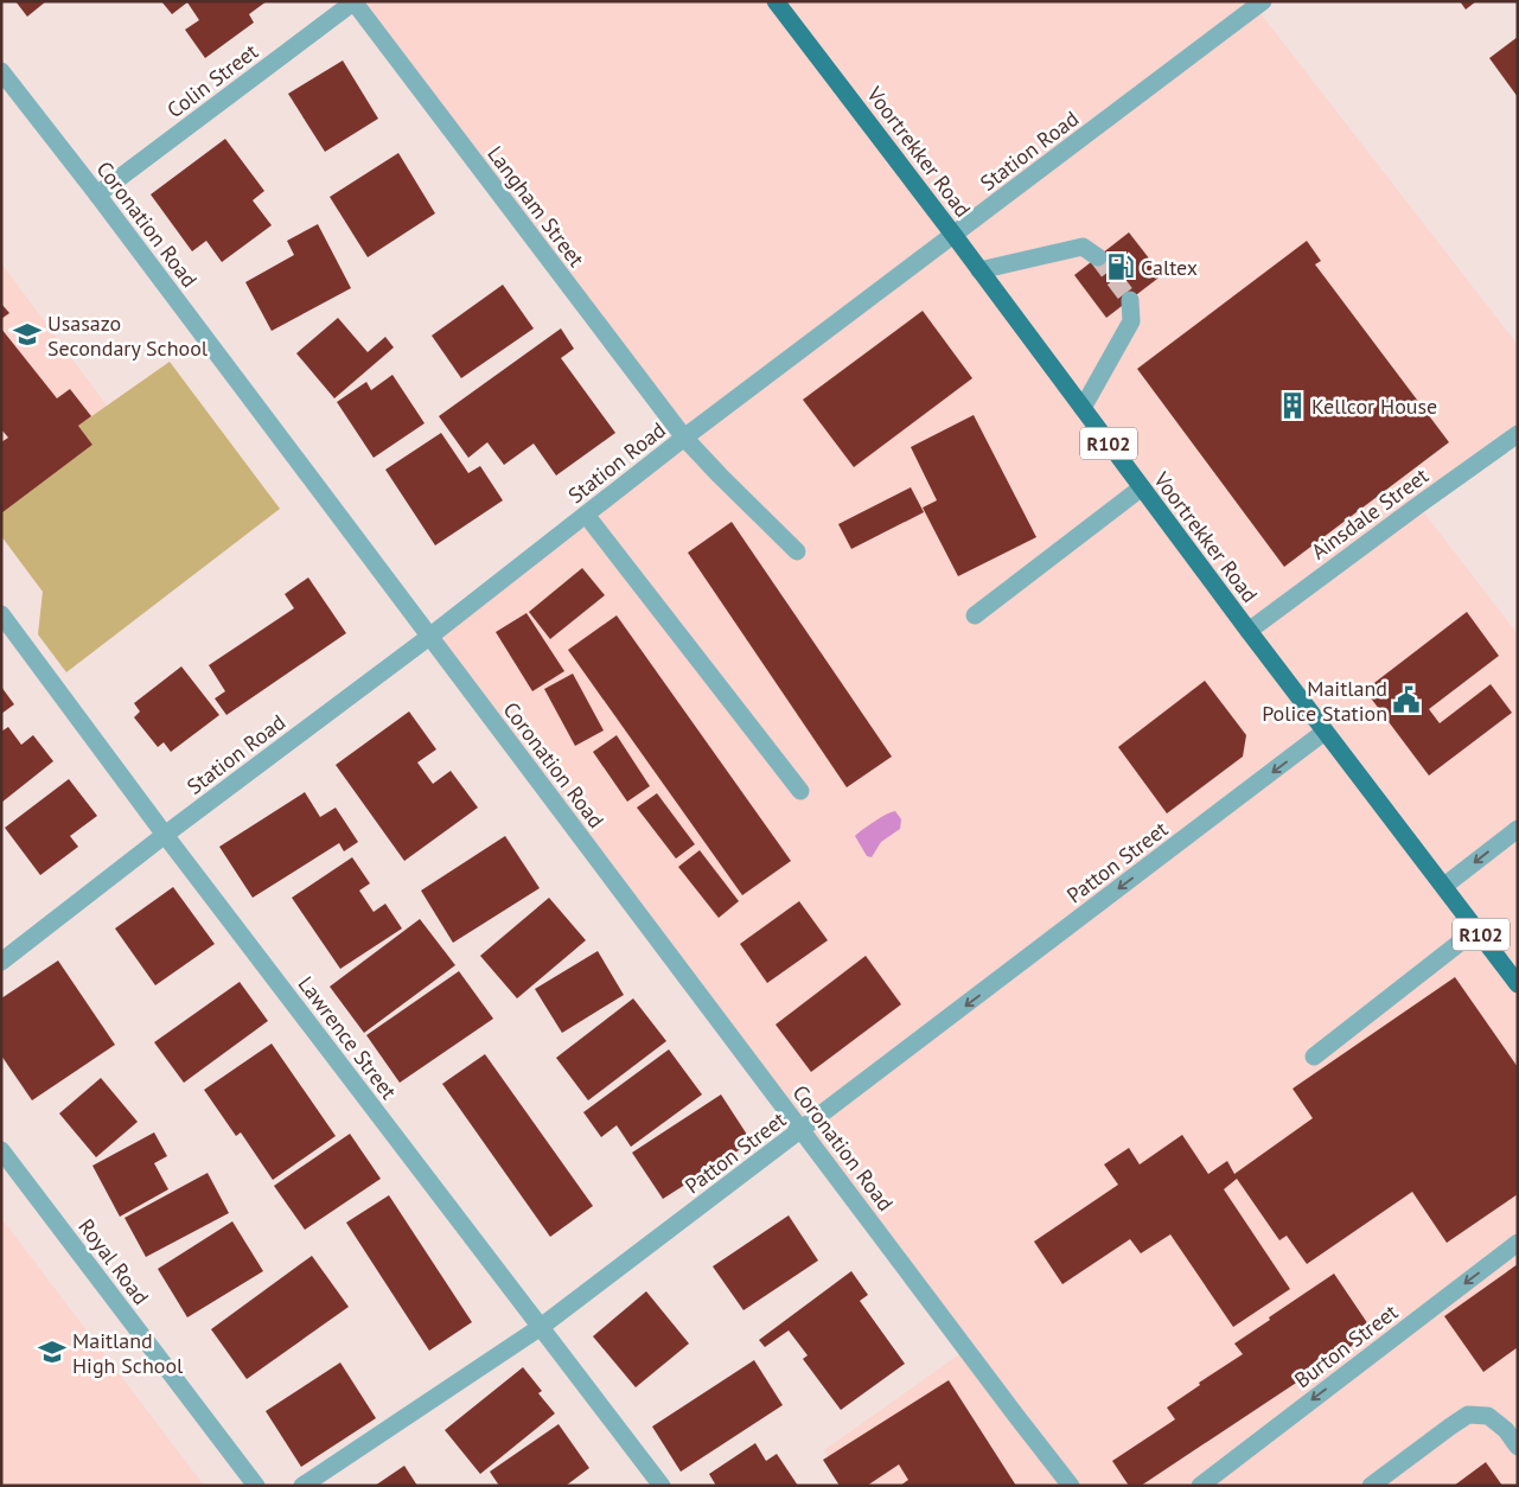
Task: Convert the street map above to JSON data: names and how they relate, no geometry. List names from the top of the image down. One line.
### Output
{"streets":{"main road":["Voortrekker Road","R102"],"street":["Colin Street","Station Road","Langham Street","Coronation Road","Ainsdale Street","Patton Street","Lawrence Street","Royal Road","Burton Street"]},"crossings":[["Colin Street","Langham Street"],["Colin Street","Coronation Road"],["Station Road","Voortrekker Road"],["Station Road","Langham Street"],["Station Road","Coronation Road"],["Station Road","Lawrence Street"],["Voortrekker Road","Ainsdale Street"],["Voortrekker Road","Patton Street"],["Coronation Road","Patton Street"],["Patton Street","Lawrence Street"]],"one_way":["Patton Street","Burton Street"],"places":{"fuel station":["Caltex"],"school or university":["Usasazo Secondary School","Maitland High School"],"building":["Kellcor House"],"public building":["Maitland Police Station"]}}
